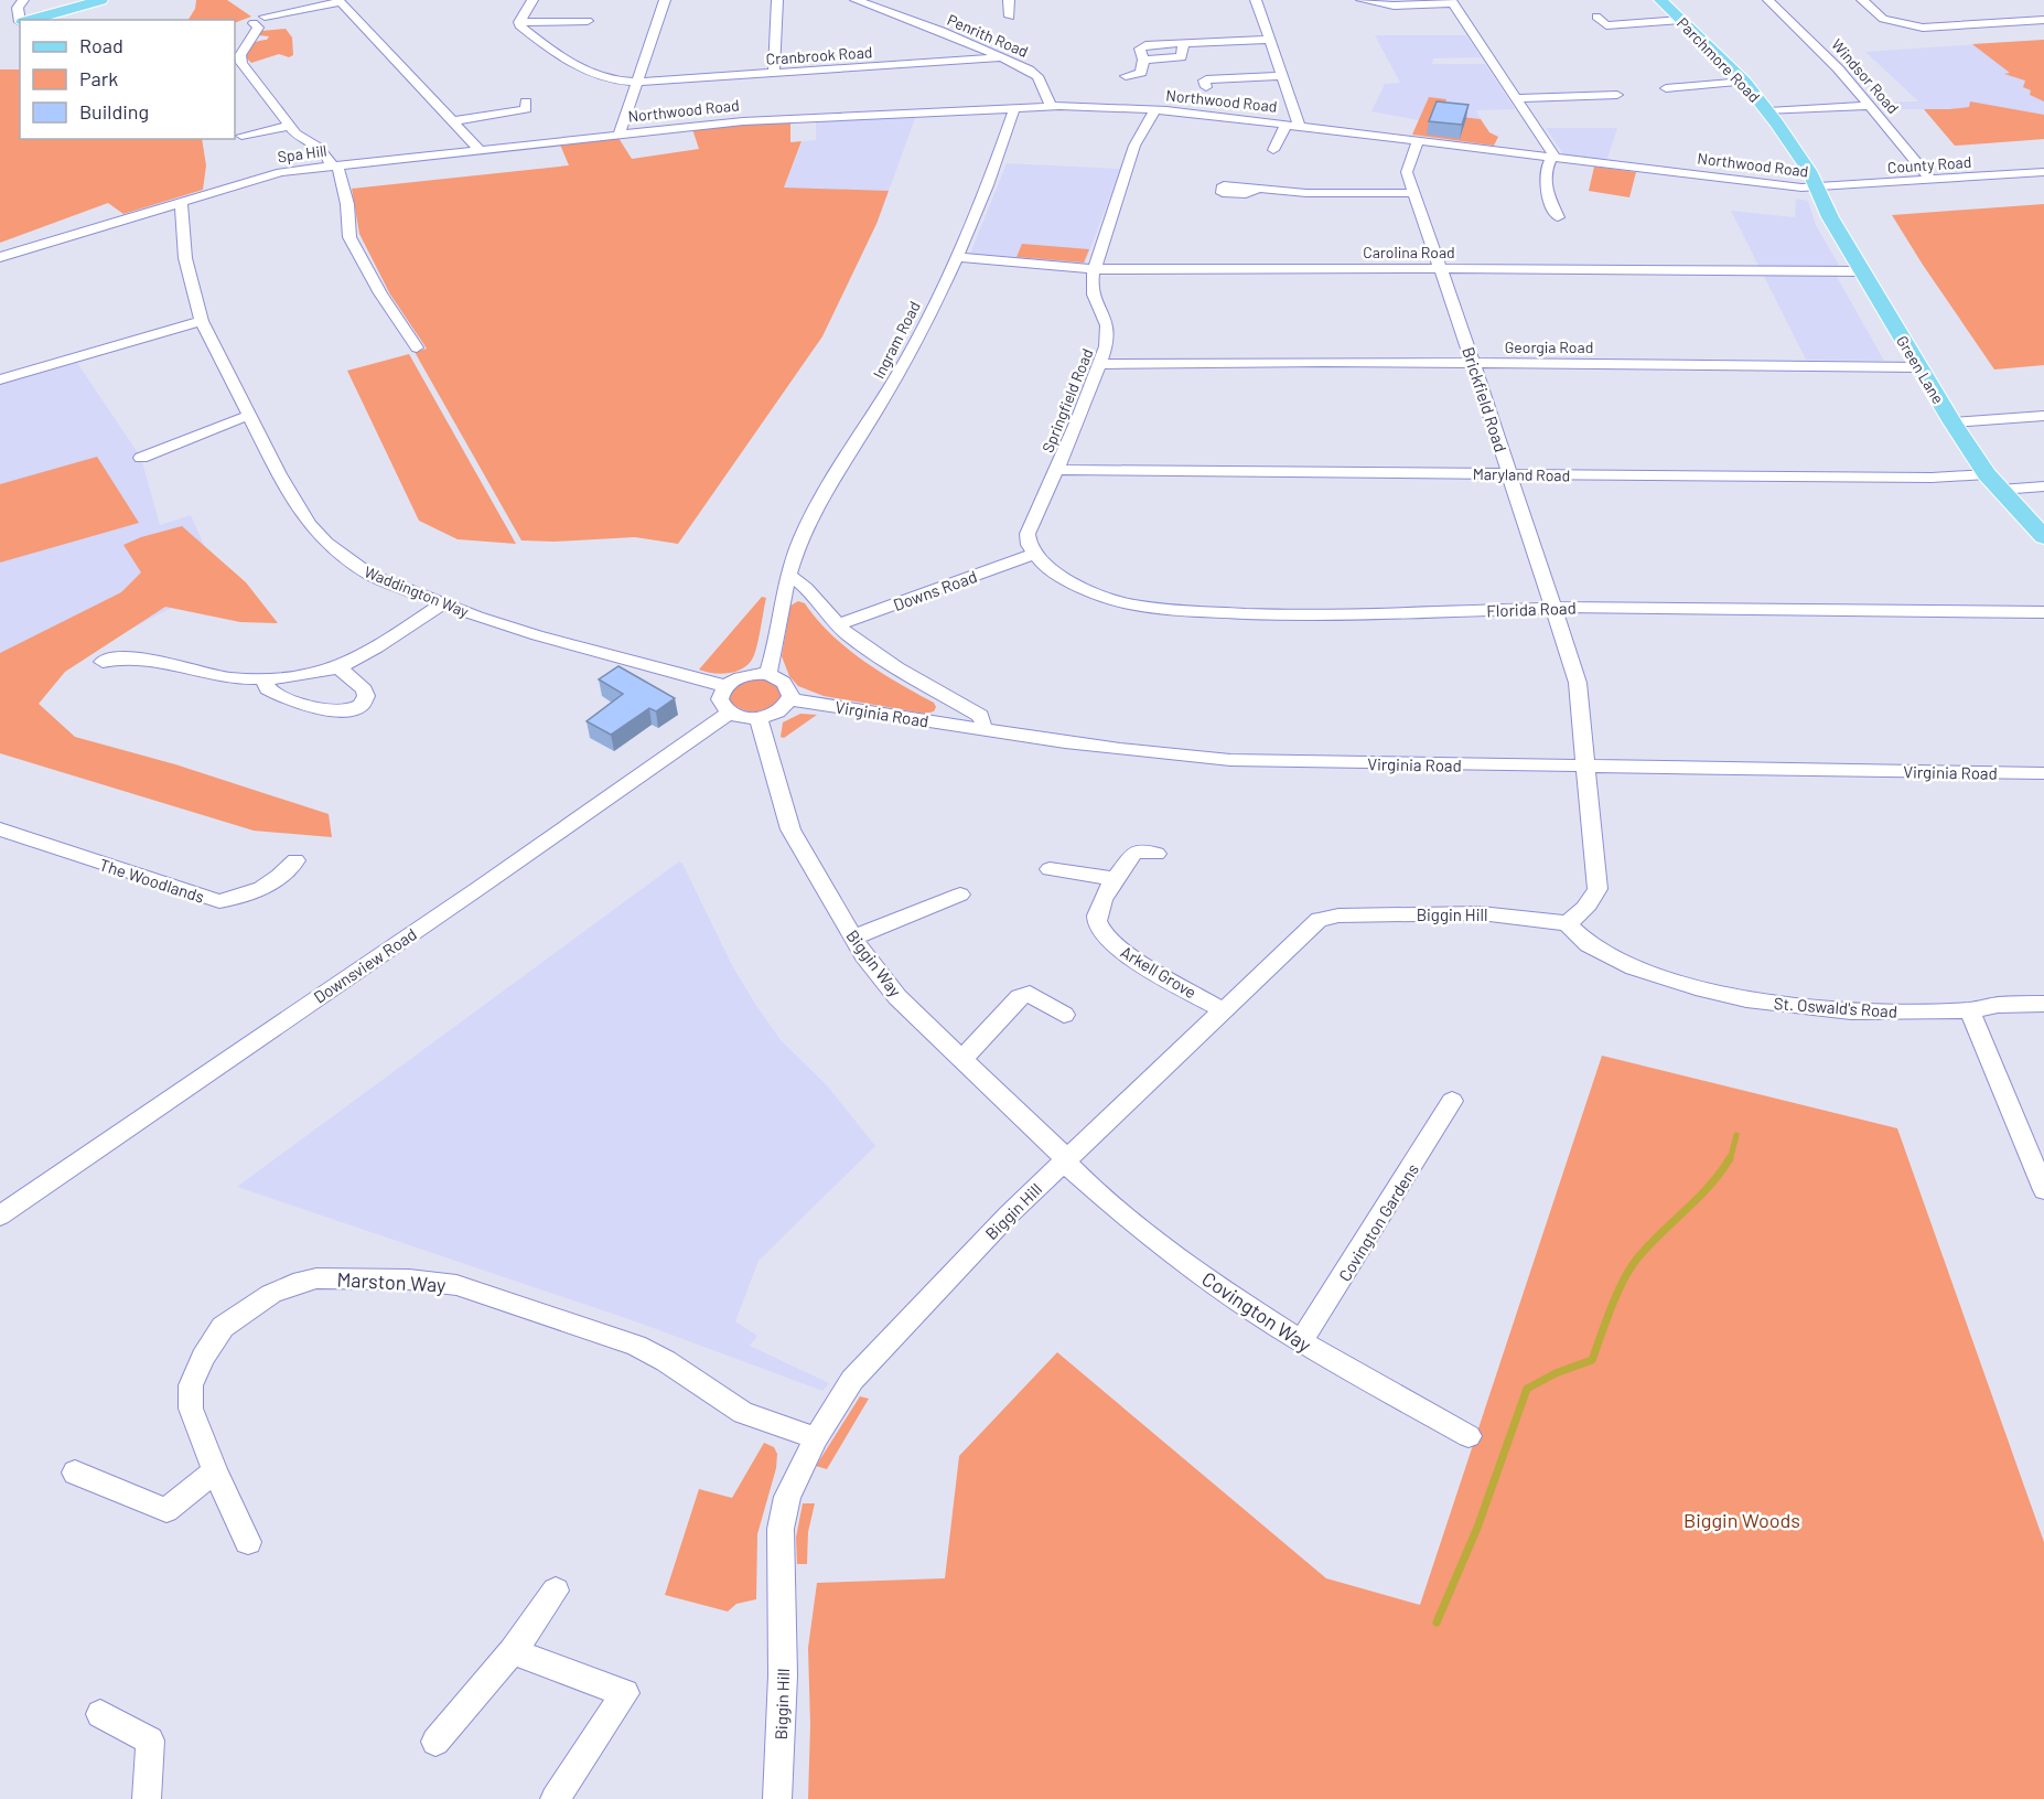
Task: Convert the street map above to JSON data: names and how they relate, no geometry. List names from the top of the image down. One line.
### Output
{"streets":{"main road":["Parchmore Road","Green Lane"],"street":["Penrith Road","Cranbrook Road","Windsor Road","Northwood Road","Spa Hill","County Road","Carolina Road","Ingram Road","Georgia Road","Brickfield Road","Springfield Road","Maryland Road","Downs Road","Waddington Way","Florida Road","Virginia Road","The Woodlands","Biggin Hill","Biggin Way","Downsview Road","Arkell Grove","St. Oswald's Road","Covington Gardens","Marston Way","Covington Way"]},"crossings":[["Penrith Road","Cranbrook Road"],["Penrith Road","Northwood Road"],["Parchmore Road","Northwood Road"],["Parchmore Road","County Road"],["Parchmore Road","Green Lane"],["Windsor Road","County Road"],["Northwood Road","Spa Hill"],["Northwood Road","County Road"],["Northwood Road","Ingram Road"],["Northwood Road","Green Lane"],["Northwood Road","Brickfield Road"],["Northwood Road","Springfield Road"],["Spa Hill","Waddington Way"],["County Road","Green Lane"],["Carolina Road","Ingram Road"],["Carolina Road","Green Lane"],["Carolina Road","Brickfield Road"],["Carolina Road","Springfield Road"],["Ingram Road","Waddington Way"],["Ingram Road","Virginia Road"],["Ingram Road","Biggin Way"],["Ingram Road","Downsview Road"],["Georgia Road","Green Lane"],["Georgia Road","Brickfield Road"],["Georgia Road","Springfield Road"],["Green Lane","Maryland Road"],["Brickfield Road","Maryland Road"],["Brickfield Road","Florida Road"],["Brickfield Road","Virginia Road"],["Brickfield Road","Biggin Hill"],["Brickfield Road","St. Oswald's Road"],["Springfield Road","Maryland Road"],["Springfield Road","Downs Road"],["Springfield Road","Florida Road"],["Downs Road","Florida Road"],["Waddington Way","Virginia Road"],["Waddington Way","Biggin Way"],["Waddington Way","Downsview Road"],["Virginia Road","Biggin Way"],["Virginia Road","Downsview Road"],["Biggin Hill","Biggin Way"],["Biggin Hill","Arkell Grove"],["Biggin Hill","St. Oswald's Road"],["Biggin Hill","Marston Way"],["Biggin Hill","Covington Way"],["Biggin Way","Downsview Road"],["Biggin Way","Covington Way"],["Covington Gardens","Covington Way"]],"parks":["Biggin Woods"],"legend":["Road","Park","Building"]}
